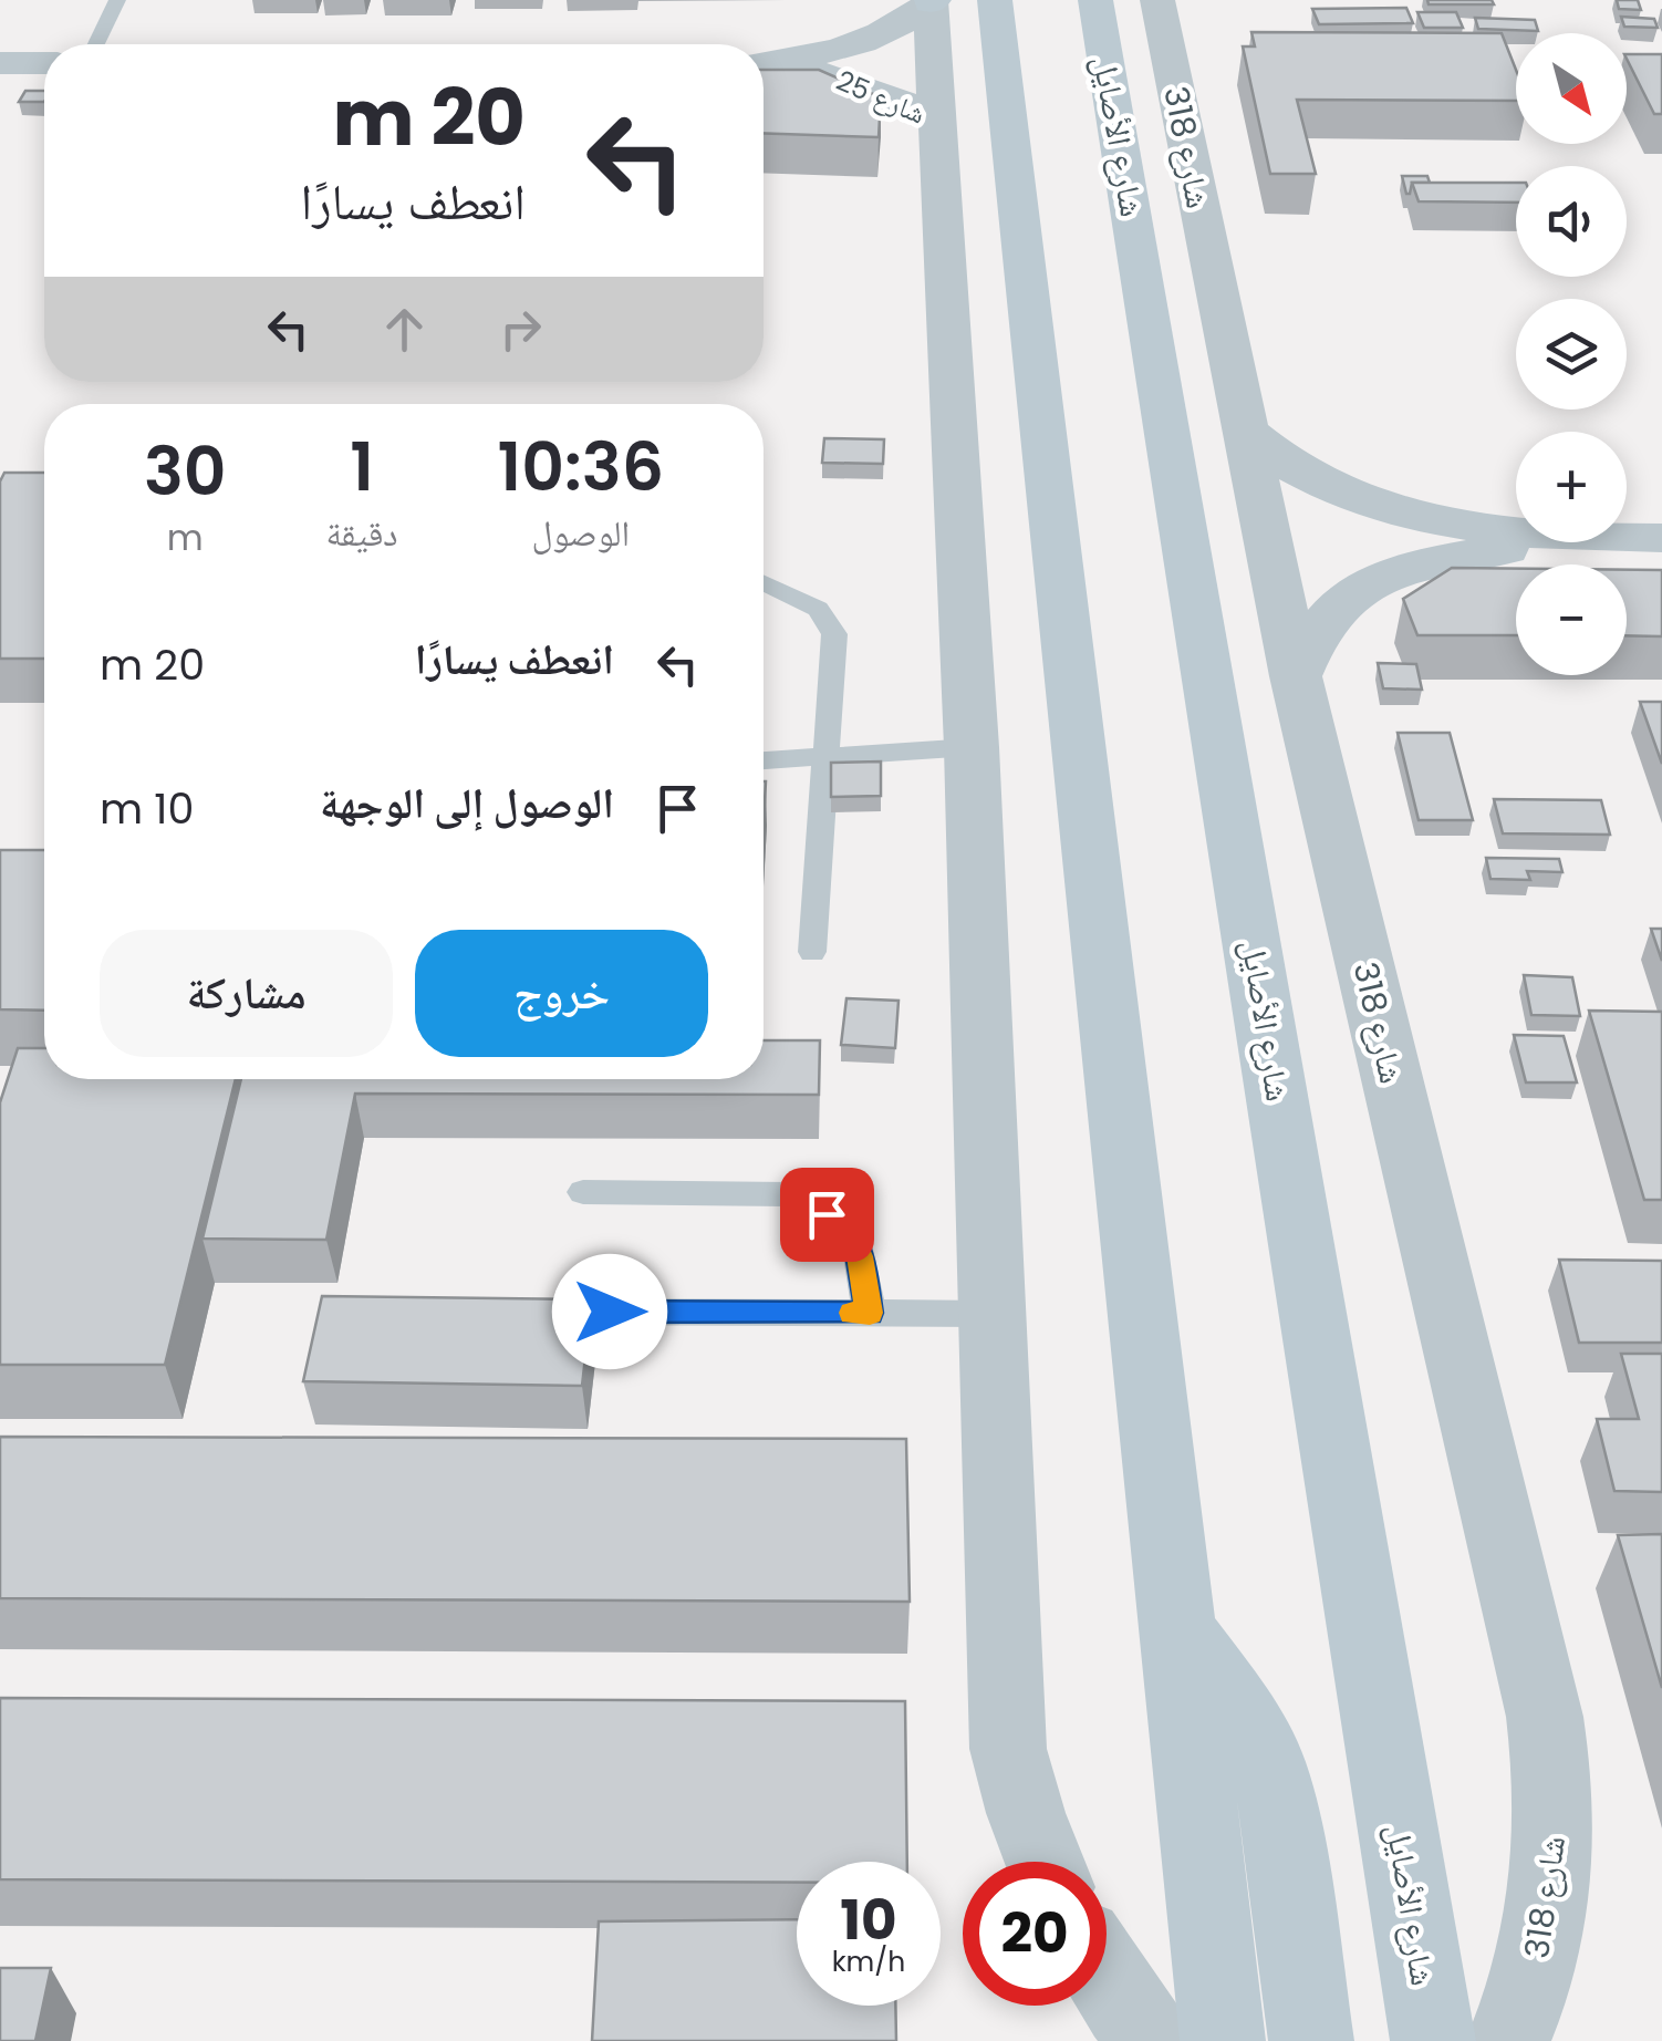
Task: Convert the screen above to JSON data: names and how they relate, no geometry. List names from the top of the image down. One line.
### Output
{"streets":{"main road":["شارع الأصايل"],"street":["شارع 25","شارع 318"]},"north":"bottom right","page":{"map_buttons":["+","−"],"turn":["20 m","انعطف يسارًا"],"eta":["10:36","الوصول","1","دقيقة","30","m"],"list":[{"name":"انعطف يسارًا","value":"20 m"},{"name":"الوصول إلى الوجهة","value":"10 m"}],"buttons":["خروج","مشاركة"],"speed":"10 km/h","limit":"20"}}
